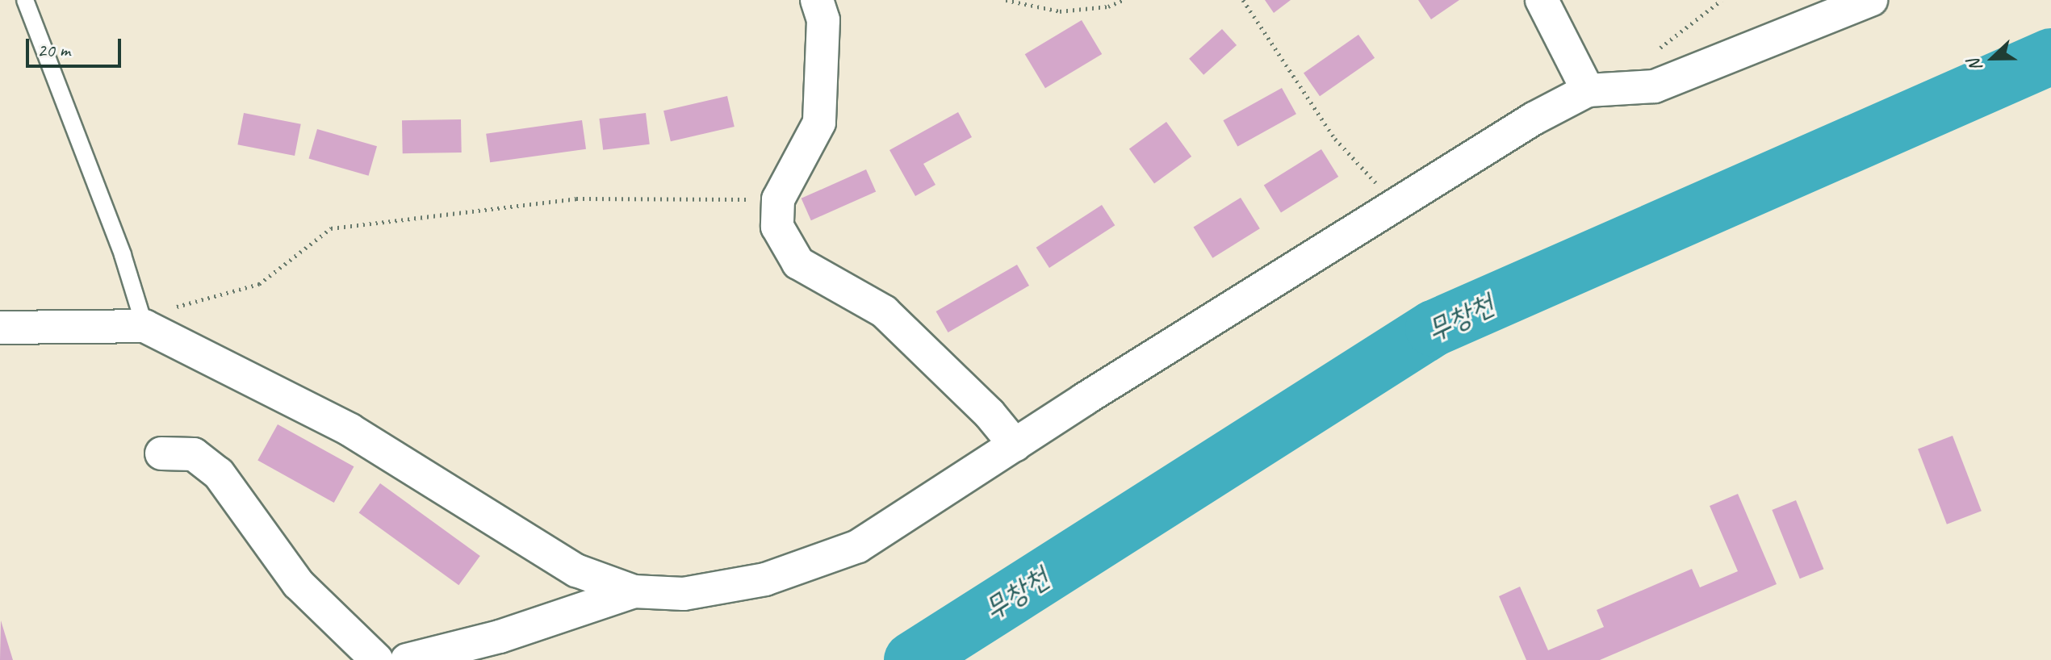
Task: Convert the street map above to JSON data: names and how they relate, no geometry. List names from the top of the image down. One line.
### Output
{"water":["무창천"],"scale_bar":"20 m","north":"left"}
